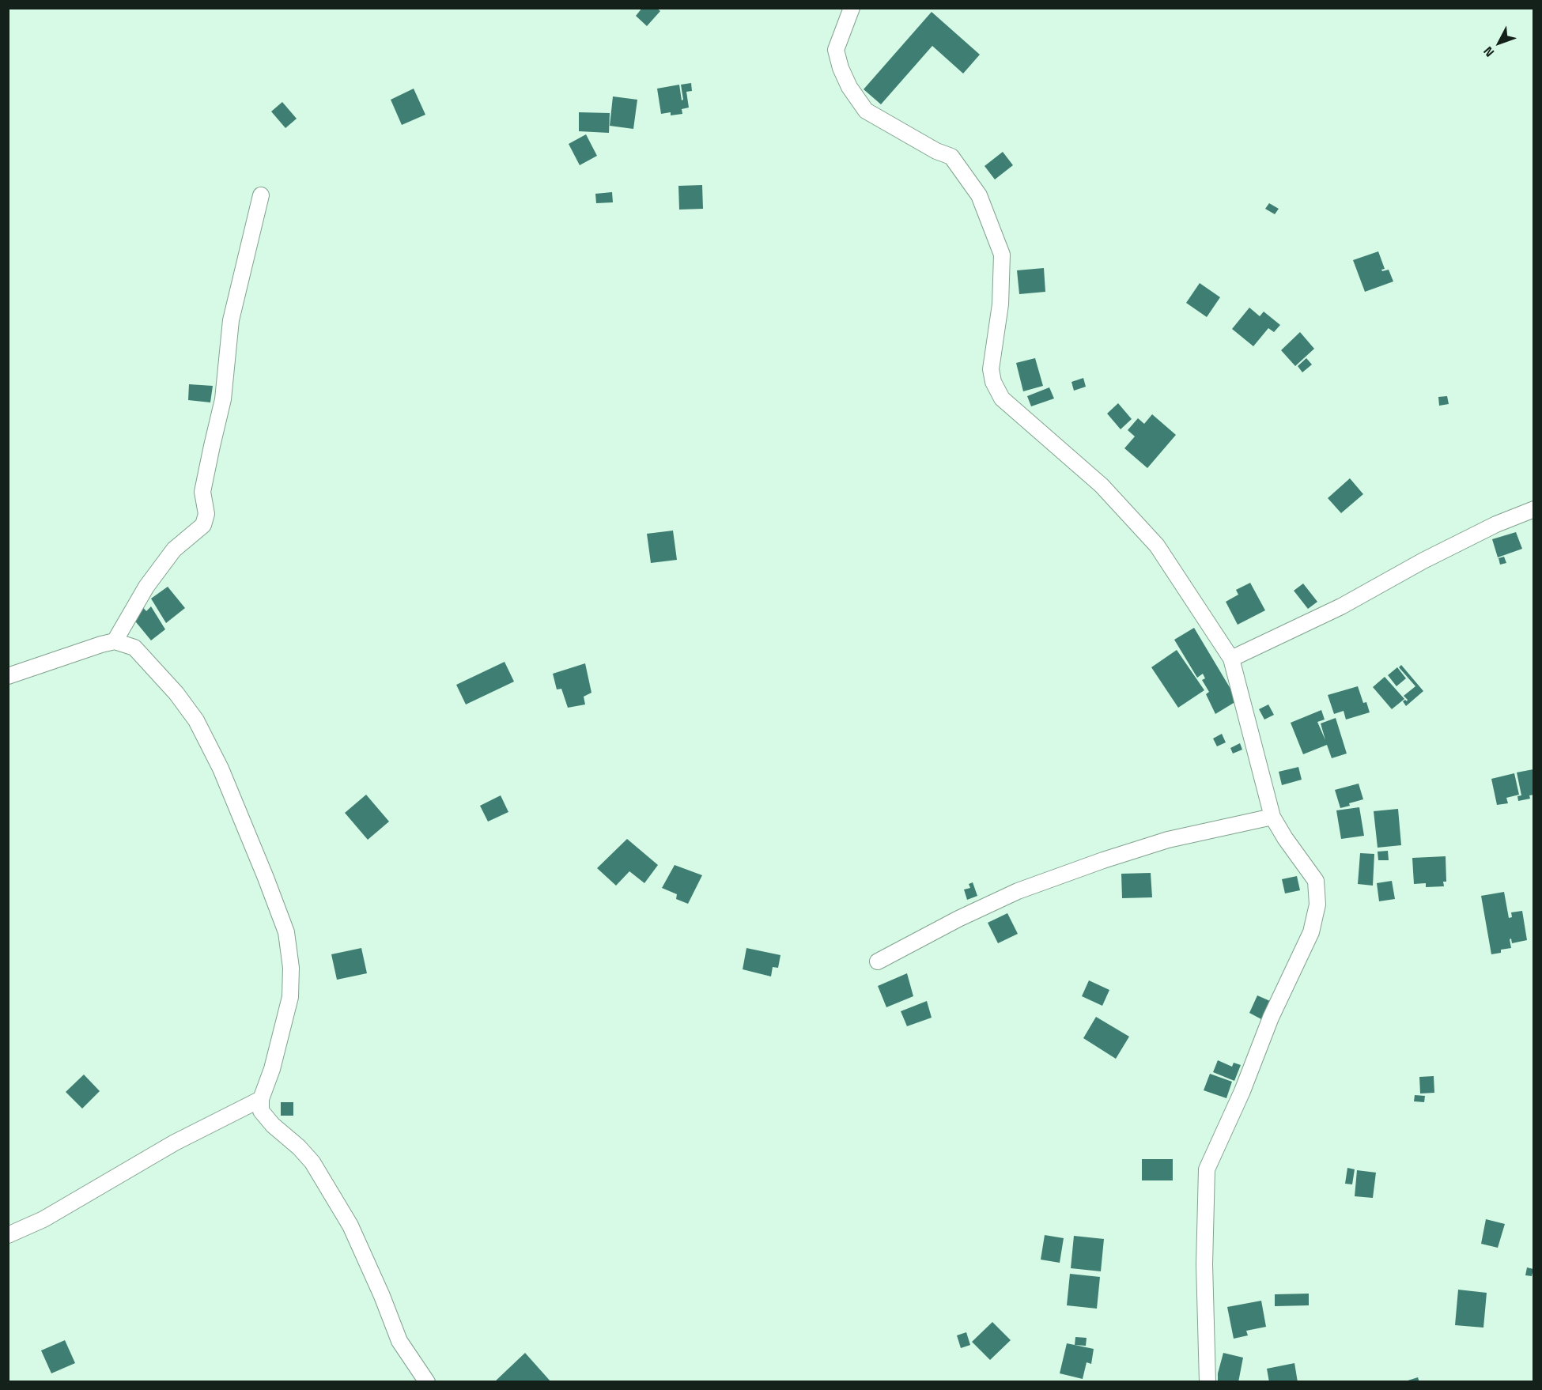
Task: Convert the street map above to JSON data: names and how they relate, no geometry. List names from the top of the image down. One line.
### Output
{"north":"bottom left"}
